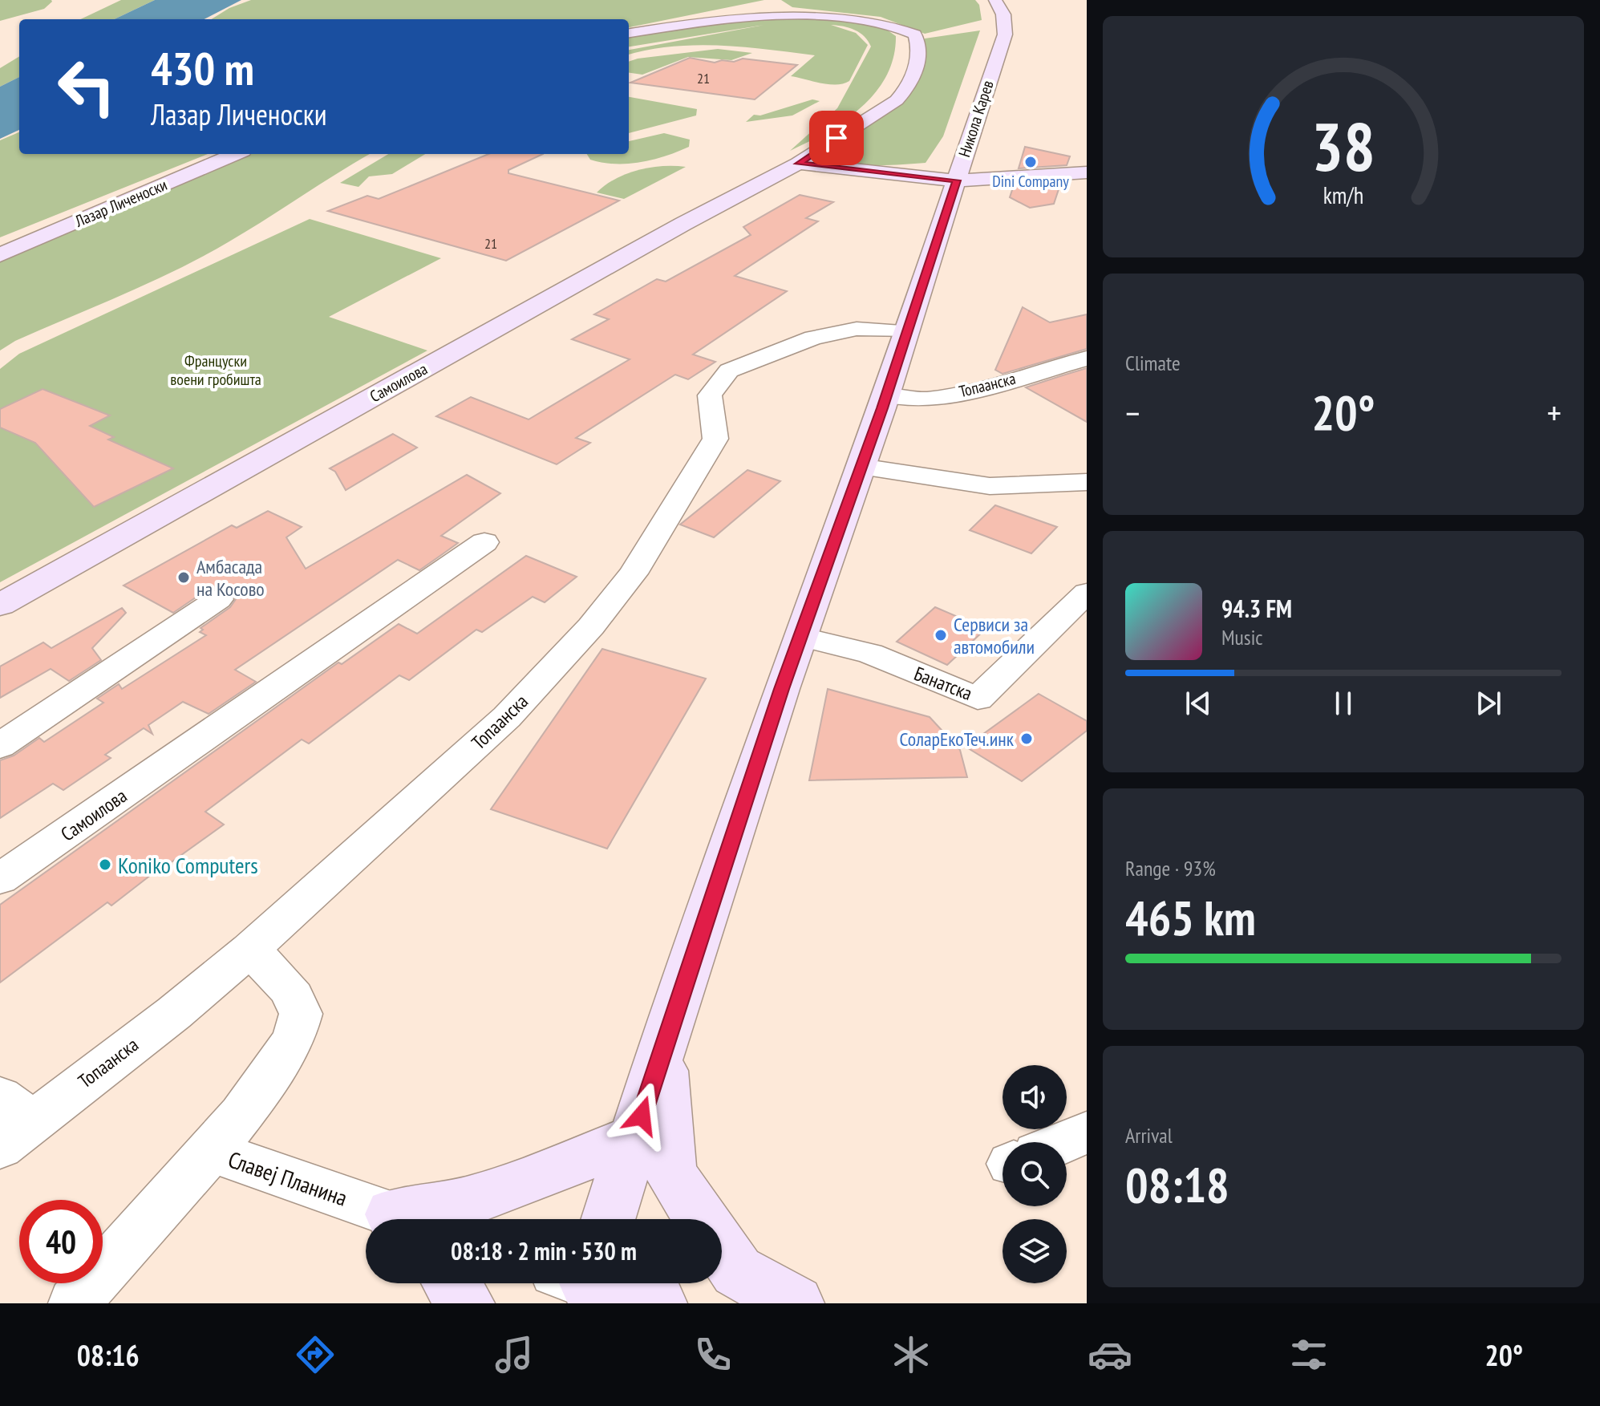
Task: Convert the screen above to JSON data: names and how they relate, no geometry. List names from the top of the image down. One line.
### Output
{"streets":{"street":["Никола Карев","Лазар Личеноски","Самоилова","Топаанска","Банатска","Славеј Планина"]},"crossings":[["Никола Карев","Топаанска"],["Никола Карев","Банатска"],["Топаанска","Славеј Планина"]],"parks":["Француски воени гробишта"],"places":["Dini Company","Амбасада на Косово","Сервиси за автомобили","СоларЕкоТеч.инк","Koniko Computers"],"house_numbers":["21","21"],"page":{"turn":["430 m","Лазар Личеноски"],"tile":["Climate",["Range · 93%","465 km"],["Arrival","08:18"]],"heat":["−","20°","+"],"song":["94.3 FM","Music"],"limit":"40","trip":"08:18 · 2 min · 530 m","tabs":["08:16","20°"],"gauge":["38","km/h"]}}
